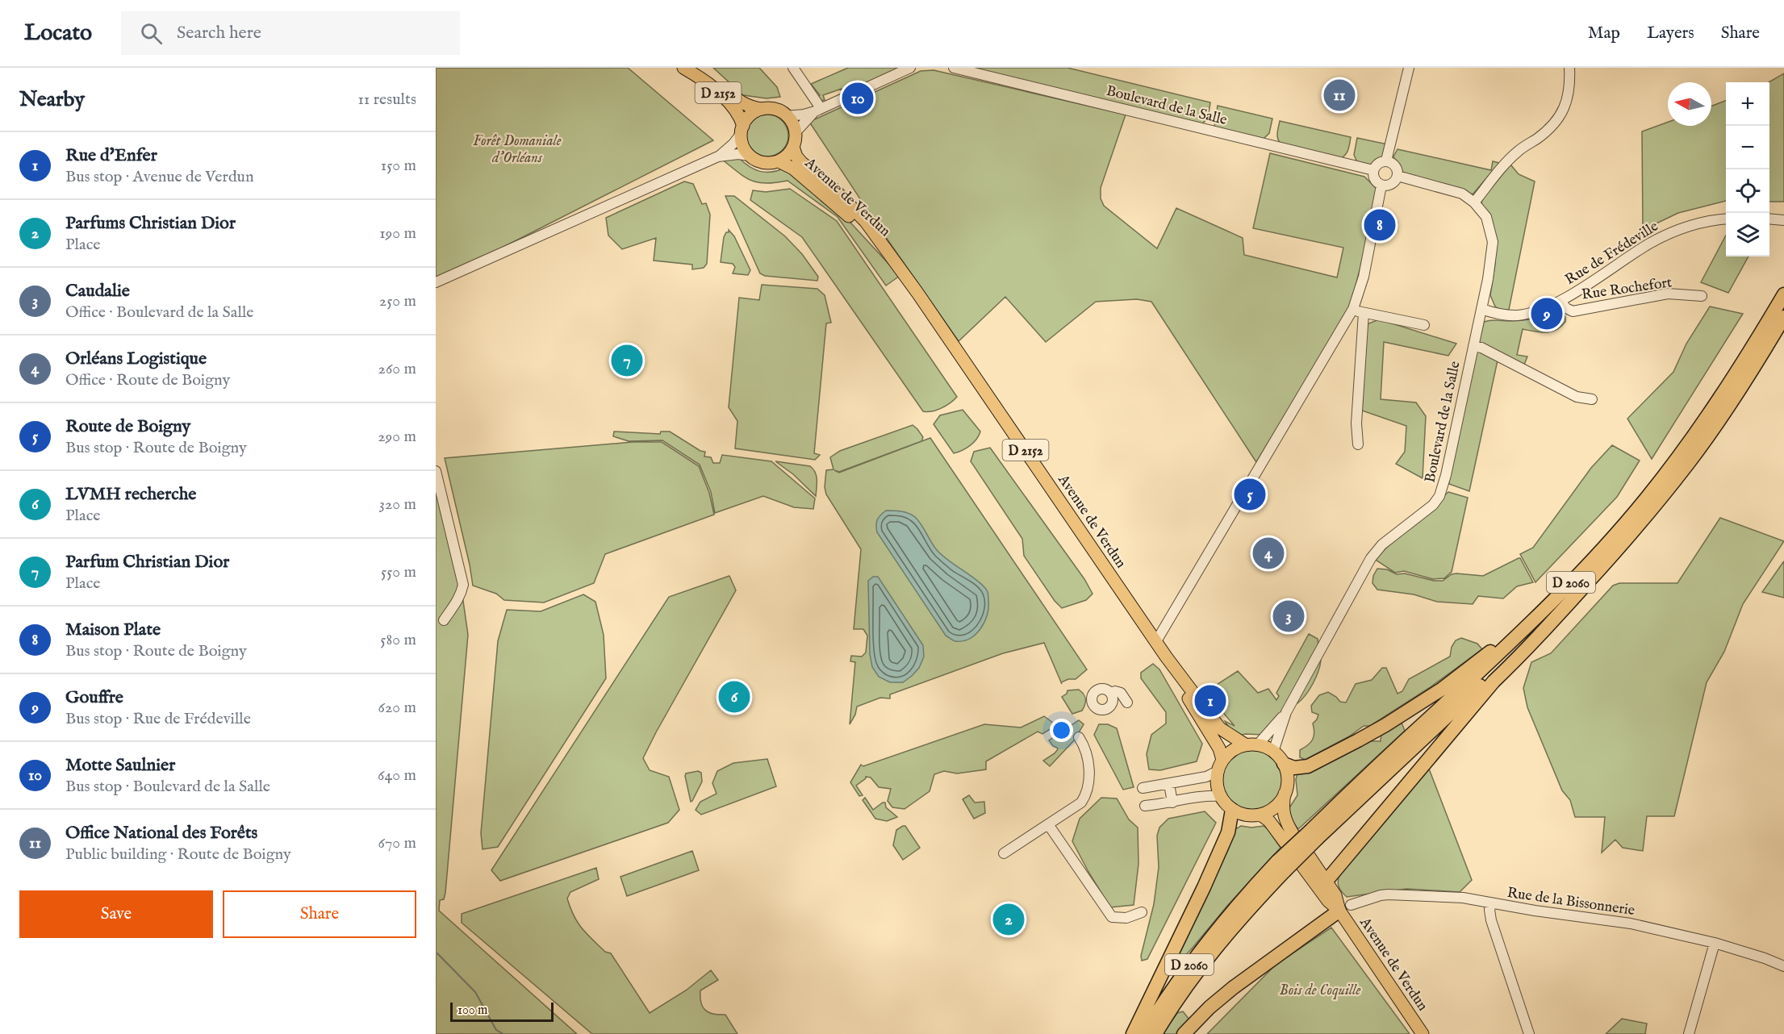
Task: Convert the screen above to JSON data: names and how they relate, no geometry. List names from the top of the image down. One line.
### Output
{"streets":{"highway":["D 2060"],"main road":["D 2152","Avenue de Verdun"],"street":["Boulevard de la Salle","Rue de Frédeville","Rue Rochefort","Rue de la Bissonnerie"]},"crossings":[["D 2152","Avenue de Verdun"],["Boulevard de la Salle","Avenue de Verdun"],["Boulevard de la Salle","Rue de Frédeville"],["Avenue de Verdun","Rue de la Bissonnerie"],["Rue de Frédeville","Rue Rochefort"]],"parks":["Forêt Domaniale d'Orléans","Bois de Coquille"],"scale_bar":"100 m","north":"left","page":{"header":"Locato","search":"Search here","nav":["Map","Layers","Share"],"heading":["Nearby","11 results"],"pins":["11","10","8","9","7","5","4","3","6","1","2"],"map_buttons":["+","−"],"list":[{"mark":"1","name":"Rue d'Enfer","note":"Bus stop · Avenue de Verdun","value":"150 m"},{"mark":"2","name":"Parfums Christian Dior","note":"Place","value":"190 m"},{"mark":"3","name":"Caudalie","note":"Office · Boulevard de la Salle","value":"250 m"},{"mark":"4","name":"Orléans Logistique","note":"Office · Route de Boigny","value":"260 m"},{"mark":"5","name":"Route de Boigny","note":"Bus stop · Route de Boigny","value":"290 m"},{"mark":"6","name":"LVMH recherche","note":"Place","value":"320 m"},{"mark":"7","name":"Parfum Christian Dior","note":"Place","value":"550 m"},{"mark":"8","name":"Maison Plate","note":"Bus stop · Route de Boigny","value":"580 m"},{"mark":"9","name":"Gouffre","note":"Bus stop · Rue de Frédeville","value":"620 m"},{"mark":"10","name":"Motte Saulnier","note":"Bus stop · Boulevard de la Salle","value":"640 m"},{"mark":"11","name":"Office National des Forêts","note":"Public building · Route de Boigny","value":"670 m"}],"buttons":["Save","Share"],"scale":"100 m"}}
